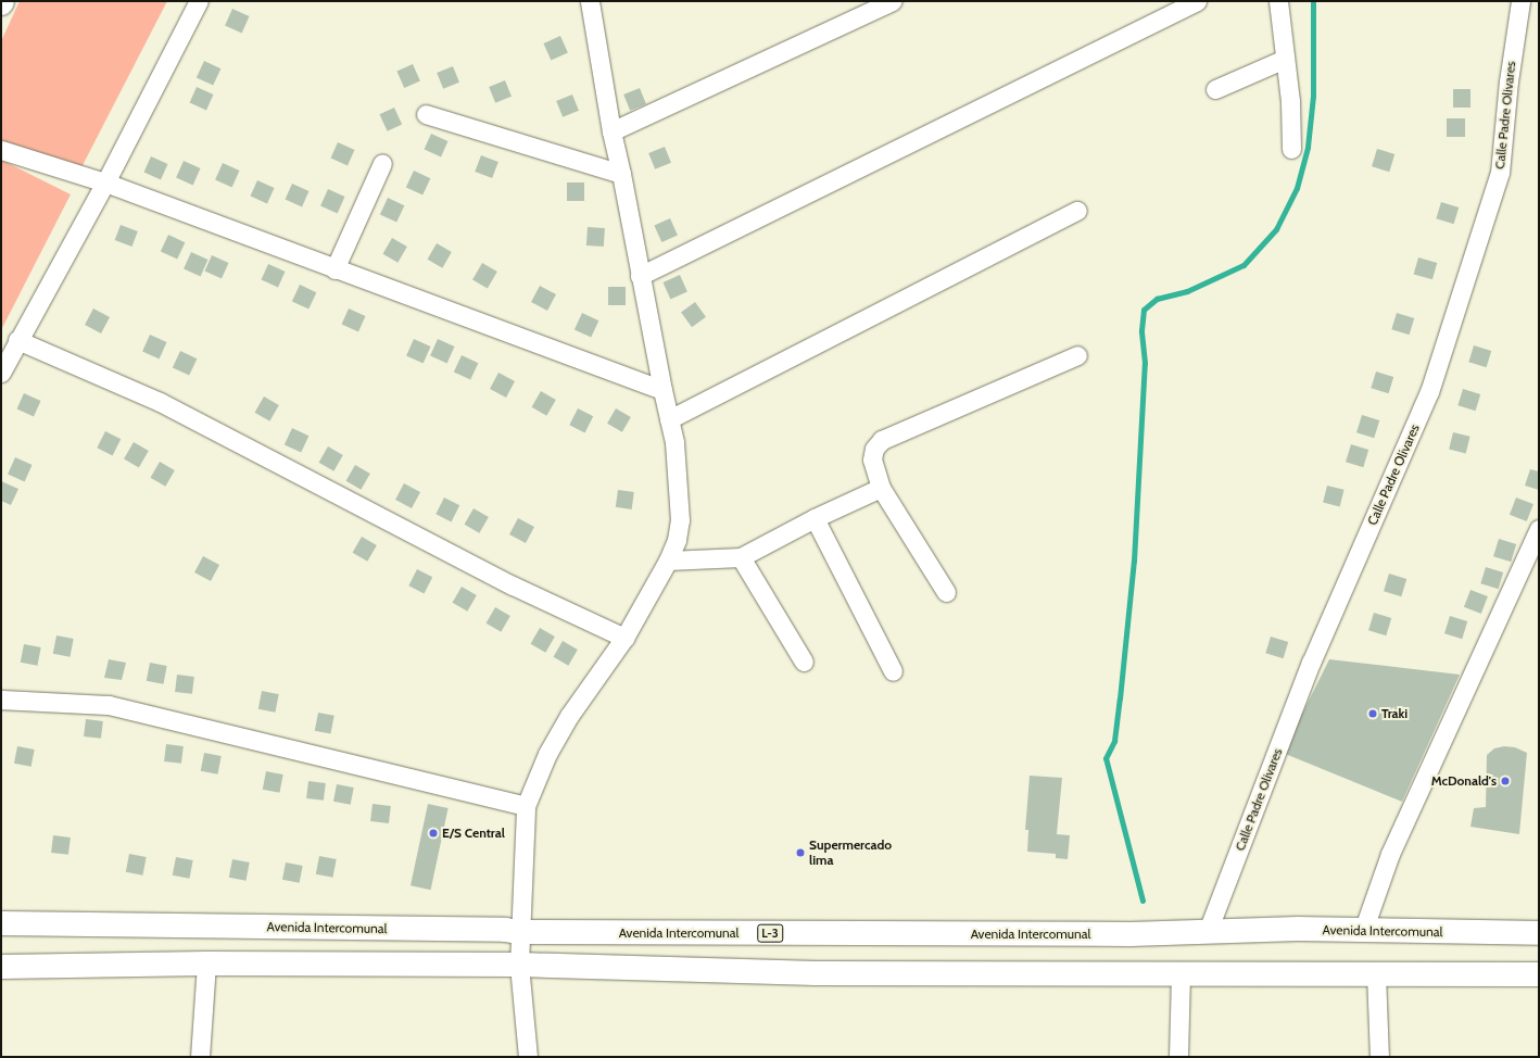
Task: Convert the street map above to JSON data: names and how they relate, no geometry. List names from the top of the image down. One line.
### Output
{"streets":{"main road":["Avenida Intercomunal","L-3"],"street":["Calle Padre Olivares"]},"crossings":[["Calle Padre Olivares","Avenida Intercomunal"]],"places":["Traki","McDonald's","E/S Central","Supermercado lima"]}
